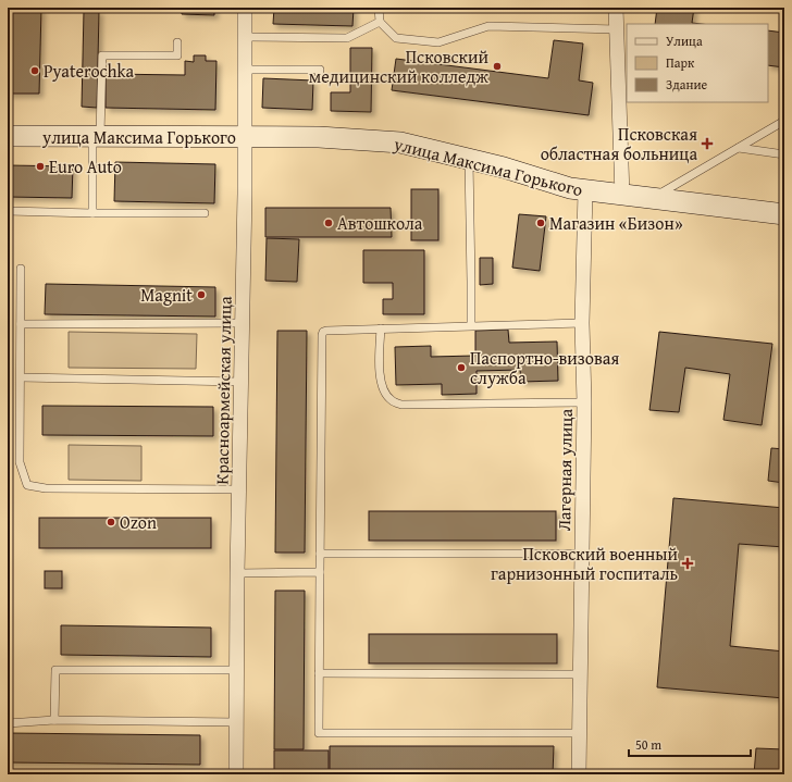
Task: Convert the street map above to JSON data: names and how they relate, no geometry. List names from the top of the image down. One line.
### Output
{"streets":{"main road":["улица Максима Горького"],"street":["Красноармейская улица","Лагерная улица"]},"crossings":[["улица Максима Горького","Красноармейская улица"],["улица Максима Горького","Лагерная улица"]],"places":{"other":["Псковский медицинский колледж","Pyaterochka","Euro Auto","Автошкола","Магазин «Бизон»","Magnit","Паспортно-визовая служба","Ozon"],"health":["Псковская областная больница","Псковский военный гарнизонный госпиталь"]},"legend":["Улица","Парк","Здание"],"scale_bar":"50 m"}
